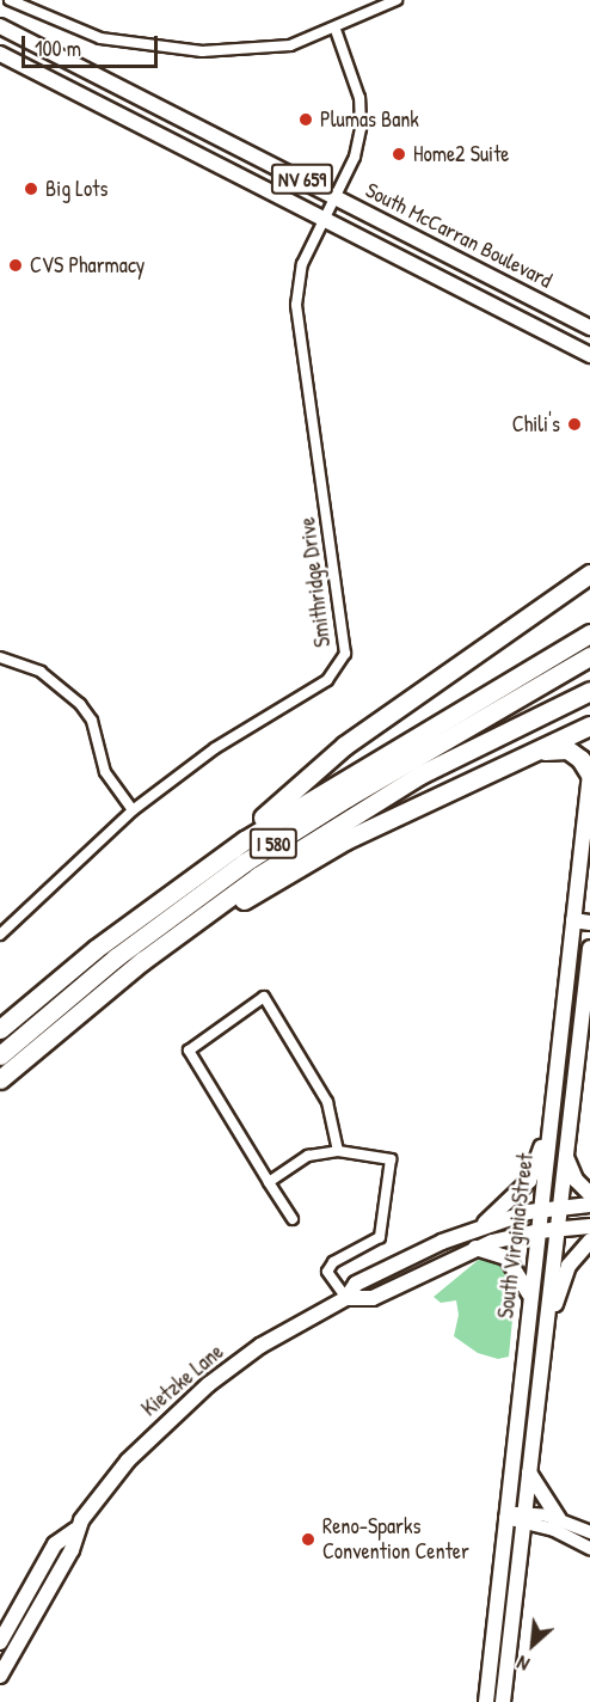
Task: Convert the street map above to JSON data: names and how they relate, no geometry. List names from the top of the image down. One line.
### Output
{"streets":{"highway":["I 580"],"main road":["NV 659","South McCarran Boulevard","South Virginia Street","Kietzke Lane"],"street":["Smithridge Drive"]},"crossings":[["NV 659","Smithridge Drive"],["South McCarran Boulevard","Smithridge Drive"],["South Virginia Street","Kietzke Lane"]],"places":["Plumas Bank","Home2 Suite","Big Lots","CVS Pharmacy","Chili's","Reno-Sparks Convention Center"],"scale_bar":"100 m","north":"bottom left"}
